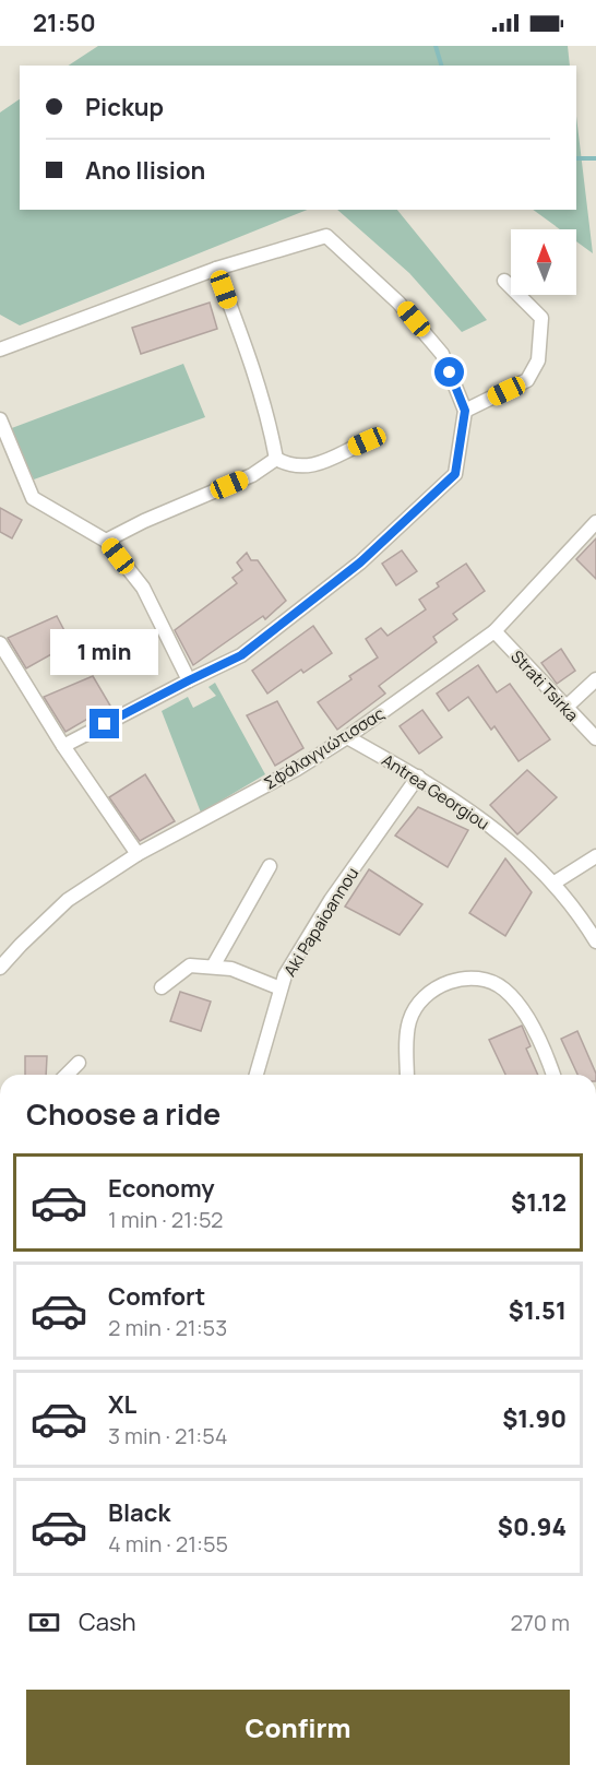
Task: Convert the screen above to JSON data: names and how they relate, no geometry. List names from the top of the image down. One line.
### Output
{"streets":{"street":["Strati Tsirka","Σφάλαγγιώτισσας","Antrea Georgiou","Aki Papaioannou"]},"crossings":[["Strati Tsirka","Σφάλαγγιώτισσας"],["Σφάλαγγιώτισσας","Antrea Georgiou"],["Antrea Georgiou","Aki Papaioannou"]],"north":"top","page":{"status":"21:50","banner":["Pickup","Ano Ilision"],"bubble":"1 min","heading":"Choose a ride","list":[{"name":"Economy","note":"1 min · 21:52","value":"$1.12"},{"name":"Comfort","note":"2 min · 21:53","value":"$1.51"},{"name":"XL","note":"3 min · 21:54","value":"$1.90"},{"name":"Black","note":"4 min · 21:55","value":"$0.94"}],"pay":["Cash","270 m"],"buttons":"Confirm"}}
